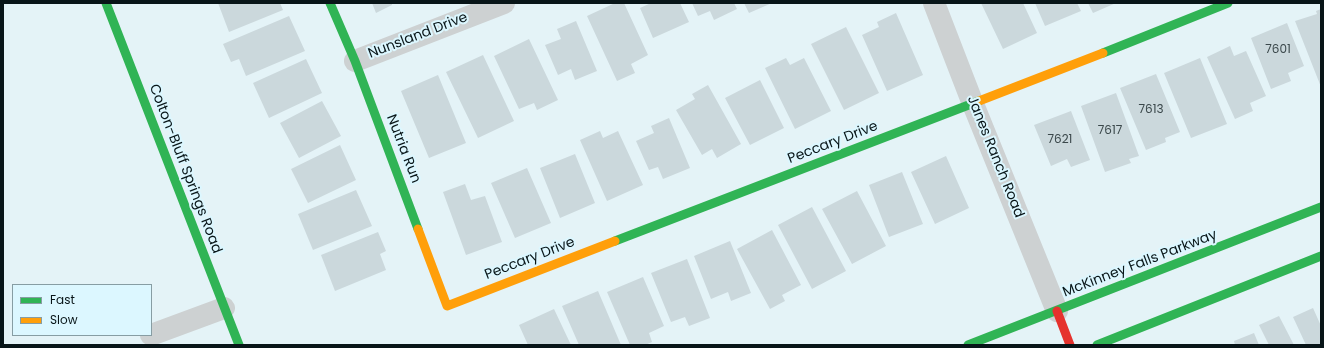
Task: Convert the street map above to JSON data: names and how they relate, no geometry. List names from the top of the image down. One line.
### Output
{"streets":{"street":["Nunsland Drive","Peccary Drive","Nutria Run","Janes Ranch Road","Colton-Bluff Springs Road","McKinney Falls Parkway"]},"crossings":[["Nunsland Drive","Nutria Run"],["Peccary Drive","Nutria Run"],["Peccary Drive","Janes Ranch Road"],["Janes Ranch Road","McKinney Falls Parkway"]],"house_numbers":["7601","7613","7617","7621"],"legend":["Fast","Slow"]}
